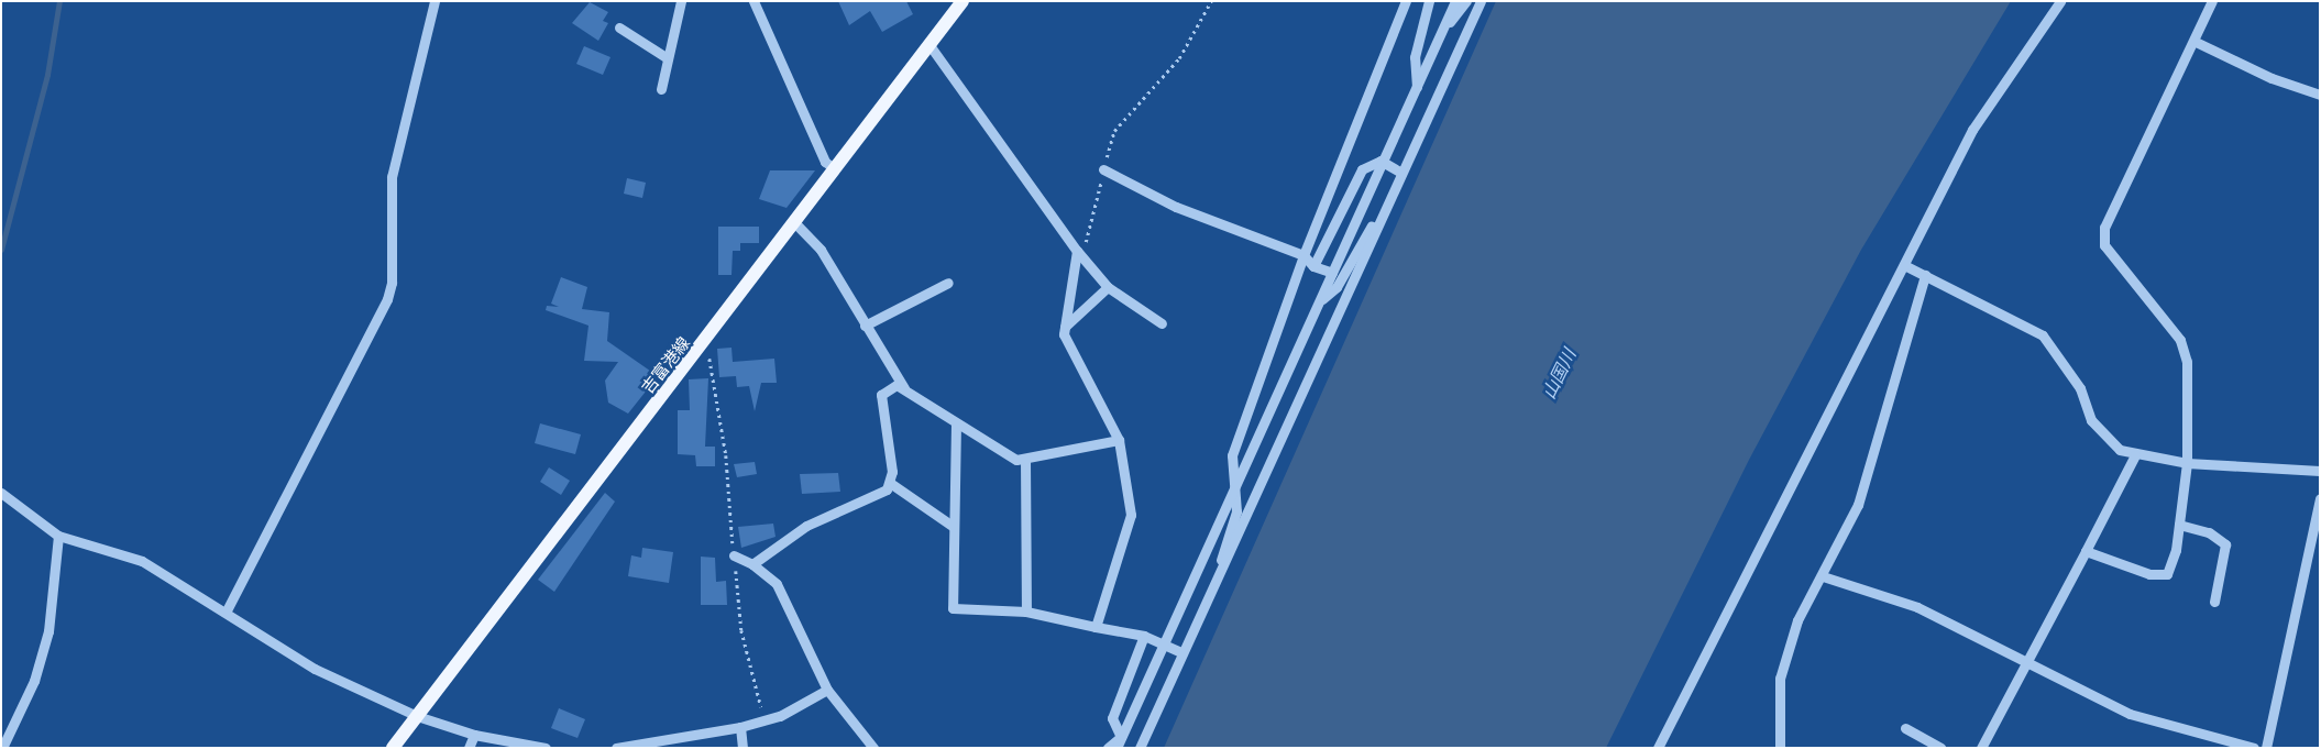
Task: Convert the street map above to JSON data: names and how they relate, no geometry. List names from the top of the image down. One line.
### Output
{"streets":{"main road":["吉富港線"]},"water":["山国川"]}
